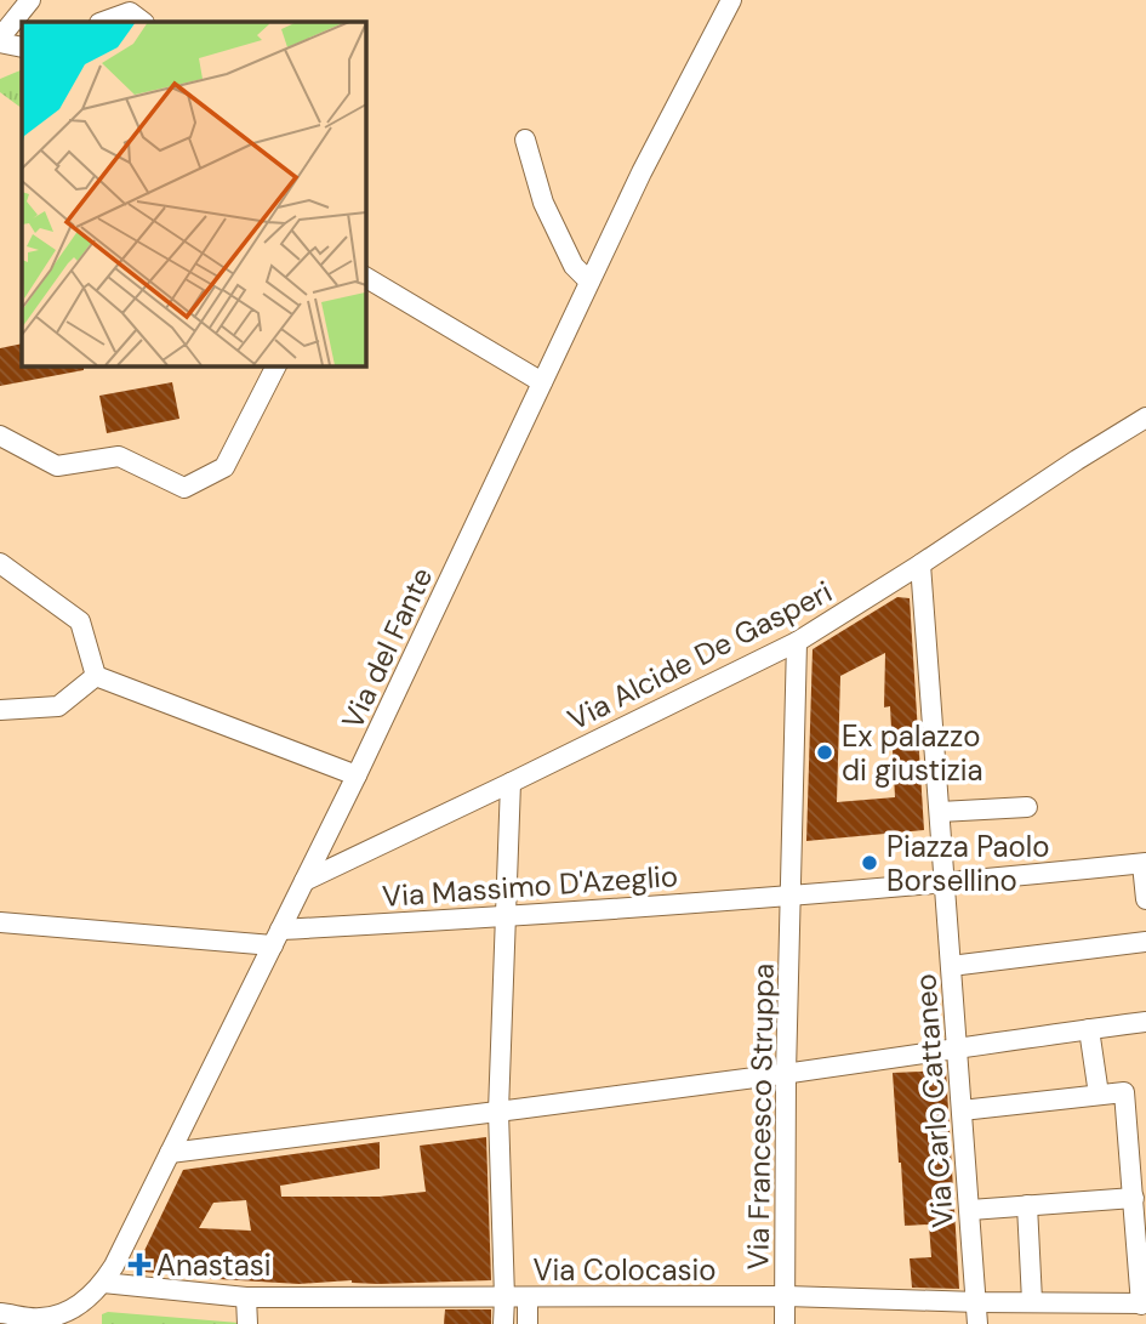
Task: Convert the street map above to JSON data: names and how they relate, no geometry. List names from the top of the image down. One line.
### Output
{"streets":{"street":["Via del Fante","Via Alcide De Gasperi","Via Massimo D'Azeglio","Via Carlo Cattaneo","Via Francesco Struppa","Via Colocasio"]},"crossings":[["Via del Fante","Via Alcide De Gasperi"],["Via del Fante","Via Massimo D'Azeglio"],["Via del Fante","Via Colocasio"],["Via Alcide De Gasperi","Via Francesco Struppa"],["Via Massimo D'Azeglio","Via Carlo Cattaneo"],["Via Massimo D'Azeglio","Via Francesco Struppa"],["Via Carlo Cattaneo","Via Colocasio"],["Via Francesco Struppa","Via Colocasio"]],"places":{"other":["Ex palazzo di giustizia","Piazza Paolo Borsellino"],"health":["Anastasi"]}}
